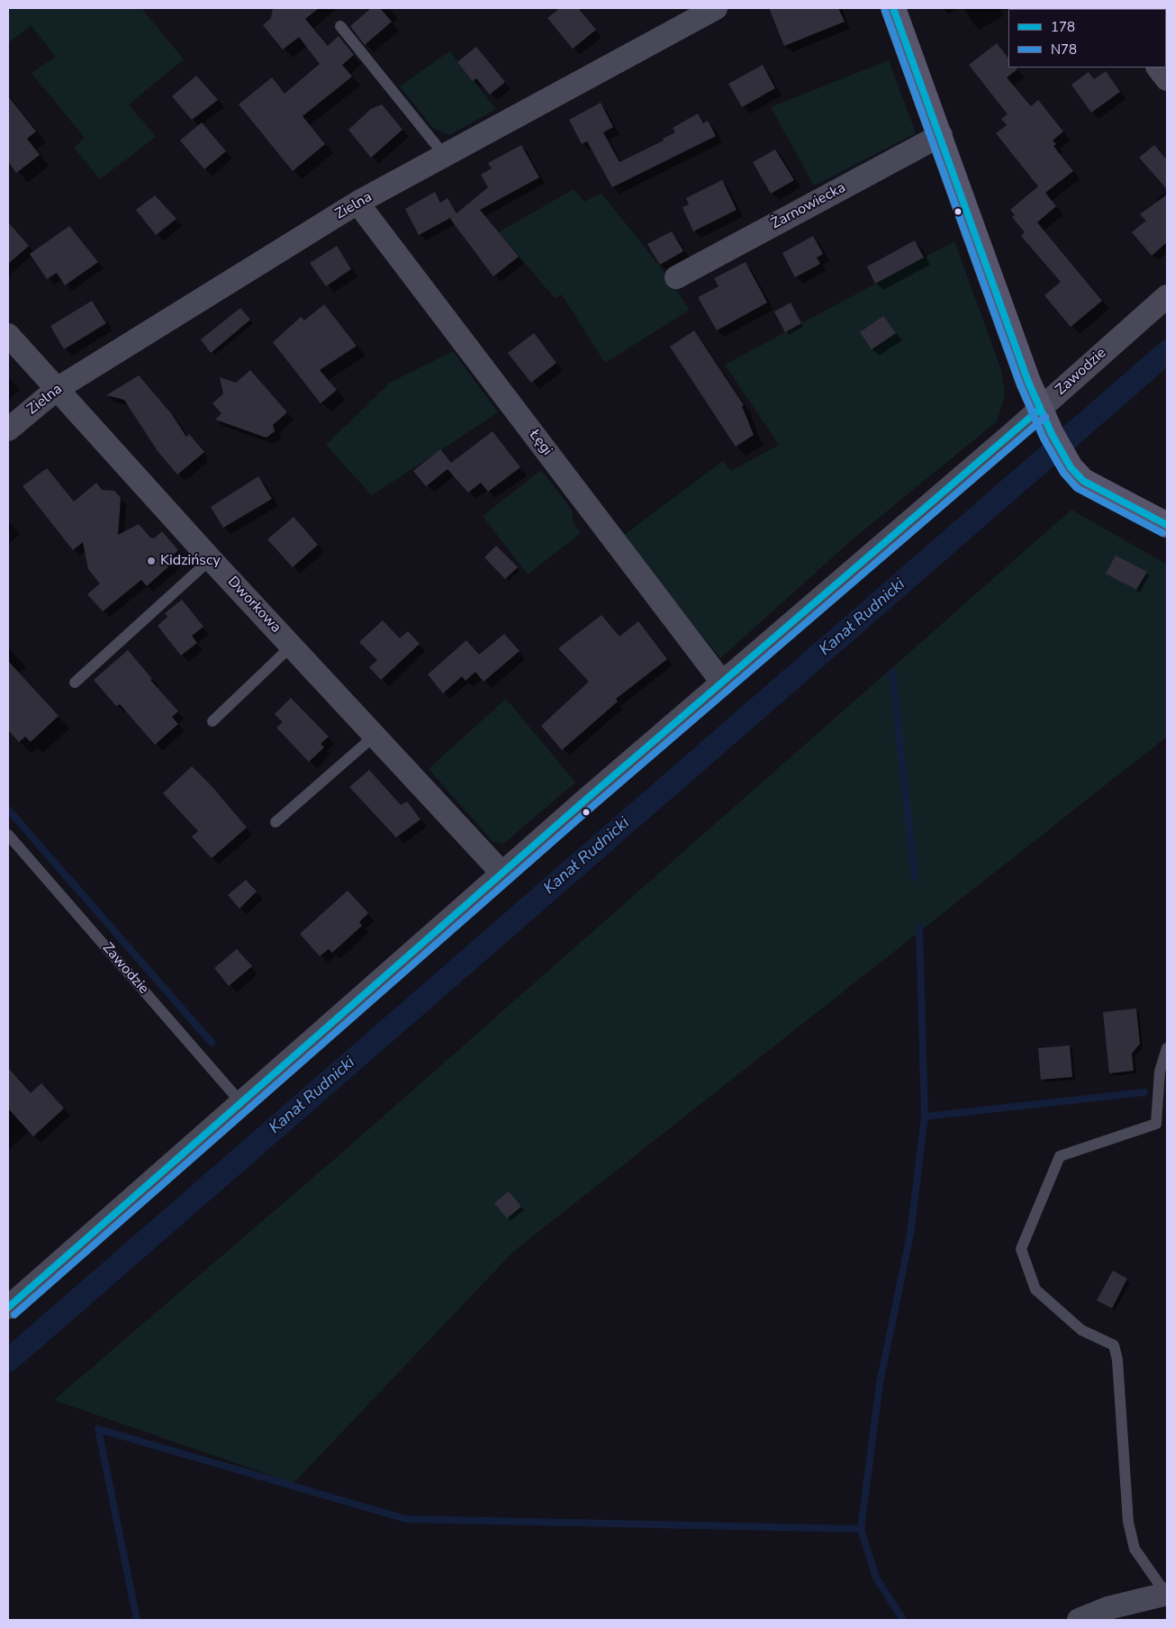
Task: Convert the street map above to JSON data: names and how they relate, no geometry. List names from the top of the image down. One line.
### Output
{"streets":{"street":["Zielna","Żarnowiecka","Zawodzie","Łęgi","Dworkowa"]},"crossings":[["Zielna","Łęgi"],["Zielna","Dworkowa"],["Zawodzie","Łęgi"],["Zawodzie","Dworkowa"]],"water":["Kanał Rudnicki"],"places":["Kidzińscy"],"lines":["transit line 178","transit line N78"],"legend":["178","N78"]}
